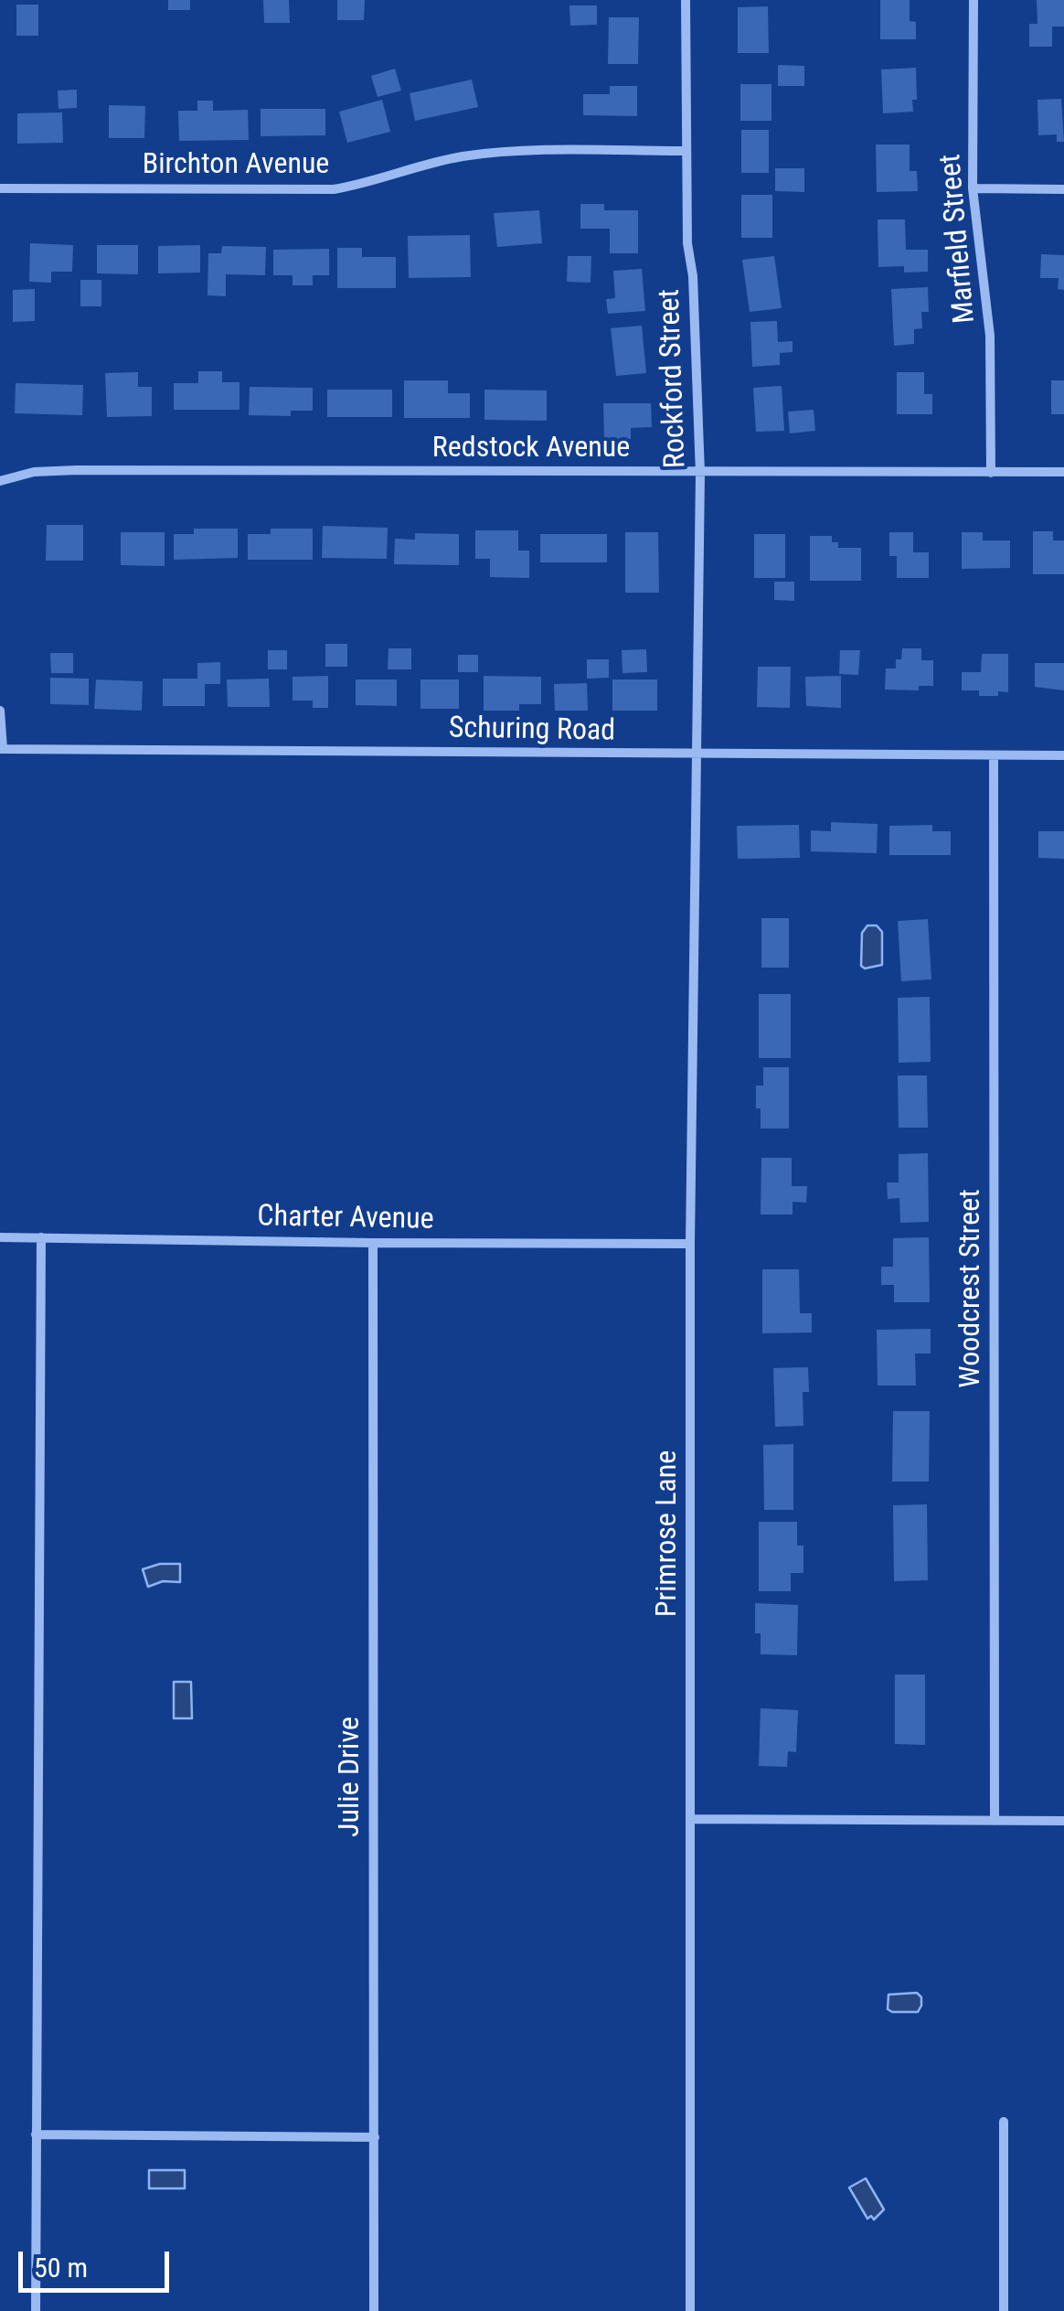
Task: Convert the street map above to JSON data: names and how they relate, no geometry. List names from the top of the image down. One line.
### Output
{"streets":{"street":["Birchton Avenue","Marfield Street","Rockford Street","Redstock Avenue","Schuring Road","Charter Avenue","Woodcrest Street","Primrose Lane","Julie Drive"]},"crossings":[["Birchton Avenue","Rockford Street"],["Marfield Street","Redstock Avenue"],["Rockford Street","Redstock Avenue"],["Rockford Street","Schuring Road"],["Rockford Street","Primrose Lane"],["Schuring Road","Woodcrest Street"],["Schuring Road","Primrose Lane"],["Charter Avenue","Primrose Lane"],["Charter Avenue","Julie Drive"]],"scale_bar":"50 m"}
